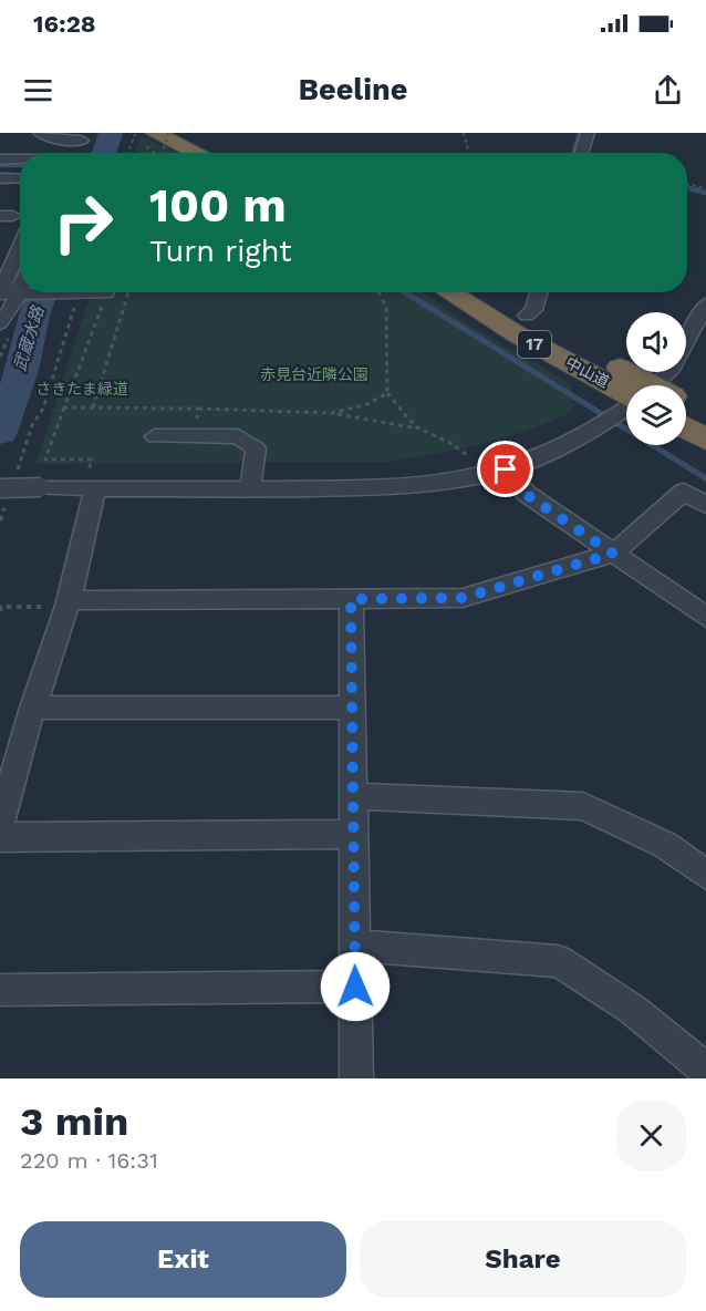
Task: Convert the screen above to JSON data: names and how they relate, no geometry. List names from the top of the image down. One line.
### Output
{"streets":{"highway":["17","中山道"]},"water":["武蔵水路"],"parks":["赤見台近隣公園","さきたま緑道"],"page":{"status":"16:28","header":"Beeline","turn":["100 m","Turn right"],"heading":["3 min","220 m · 16:31"],"buttons":["Exit","Share"]}}
